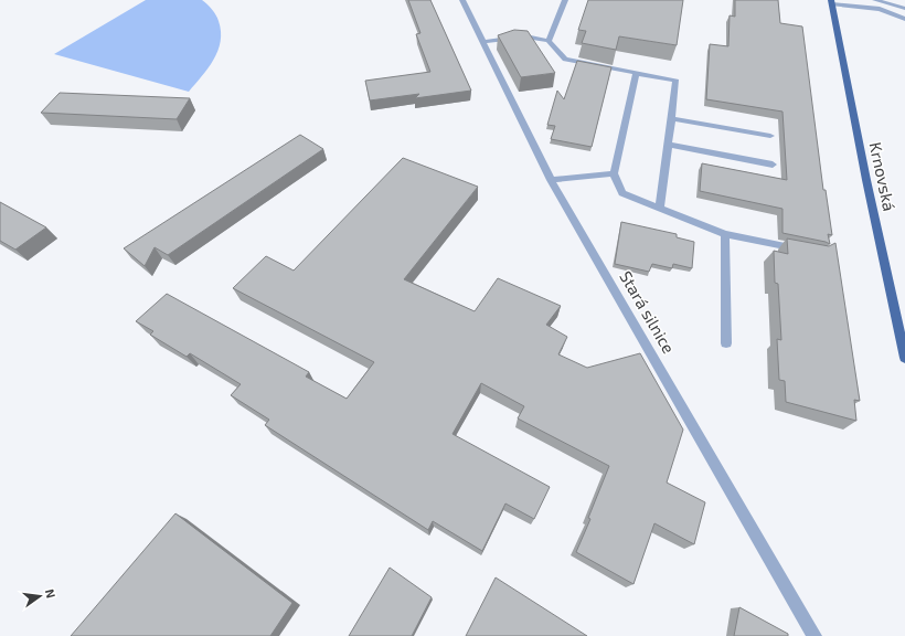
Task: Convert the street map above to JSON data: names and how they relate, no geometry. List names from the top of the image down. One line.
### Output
{"streets":{"main road":["Krnovská"],"street":["Stará silnice"]},"north":"right"}
